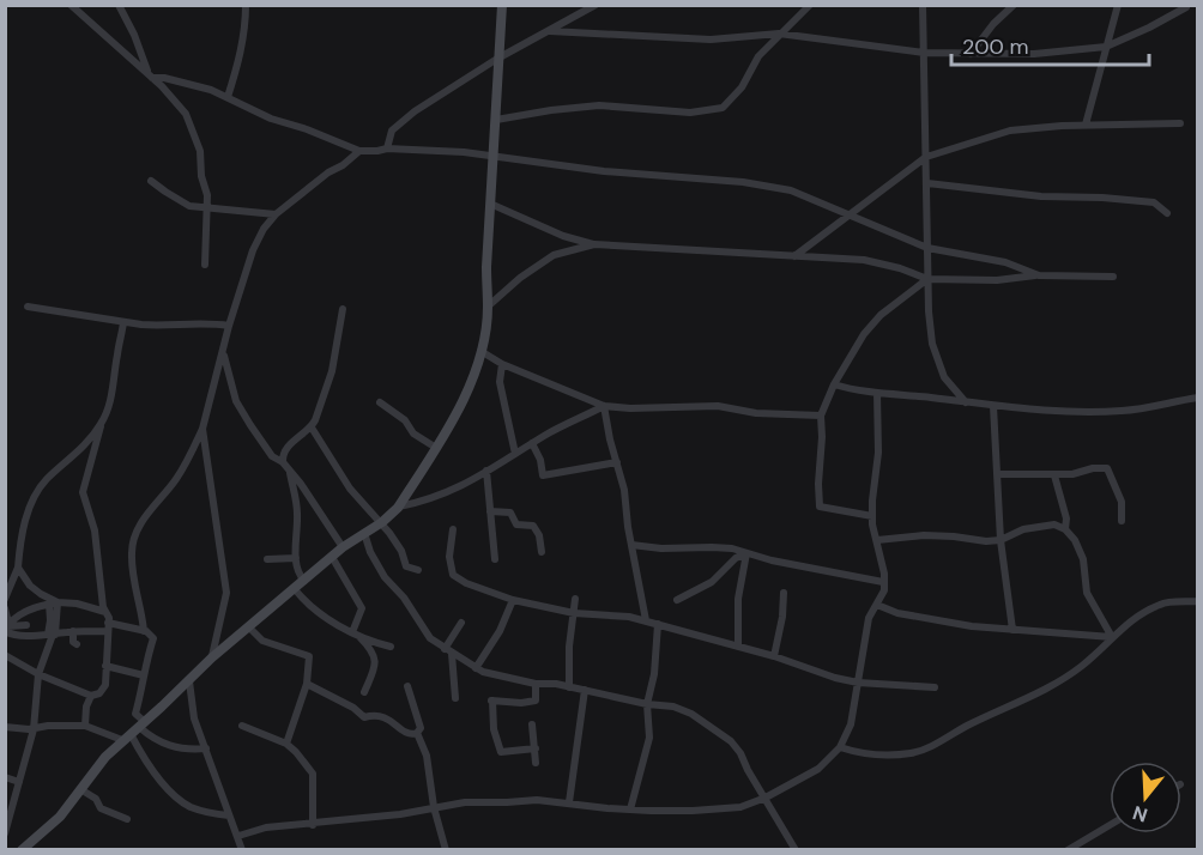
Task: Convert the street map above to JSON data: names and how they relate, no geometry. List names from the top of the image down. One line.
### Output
{"scale_bar":"200 m","north":"bottom"}
